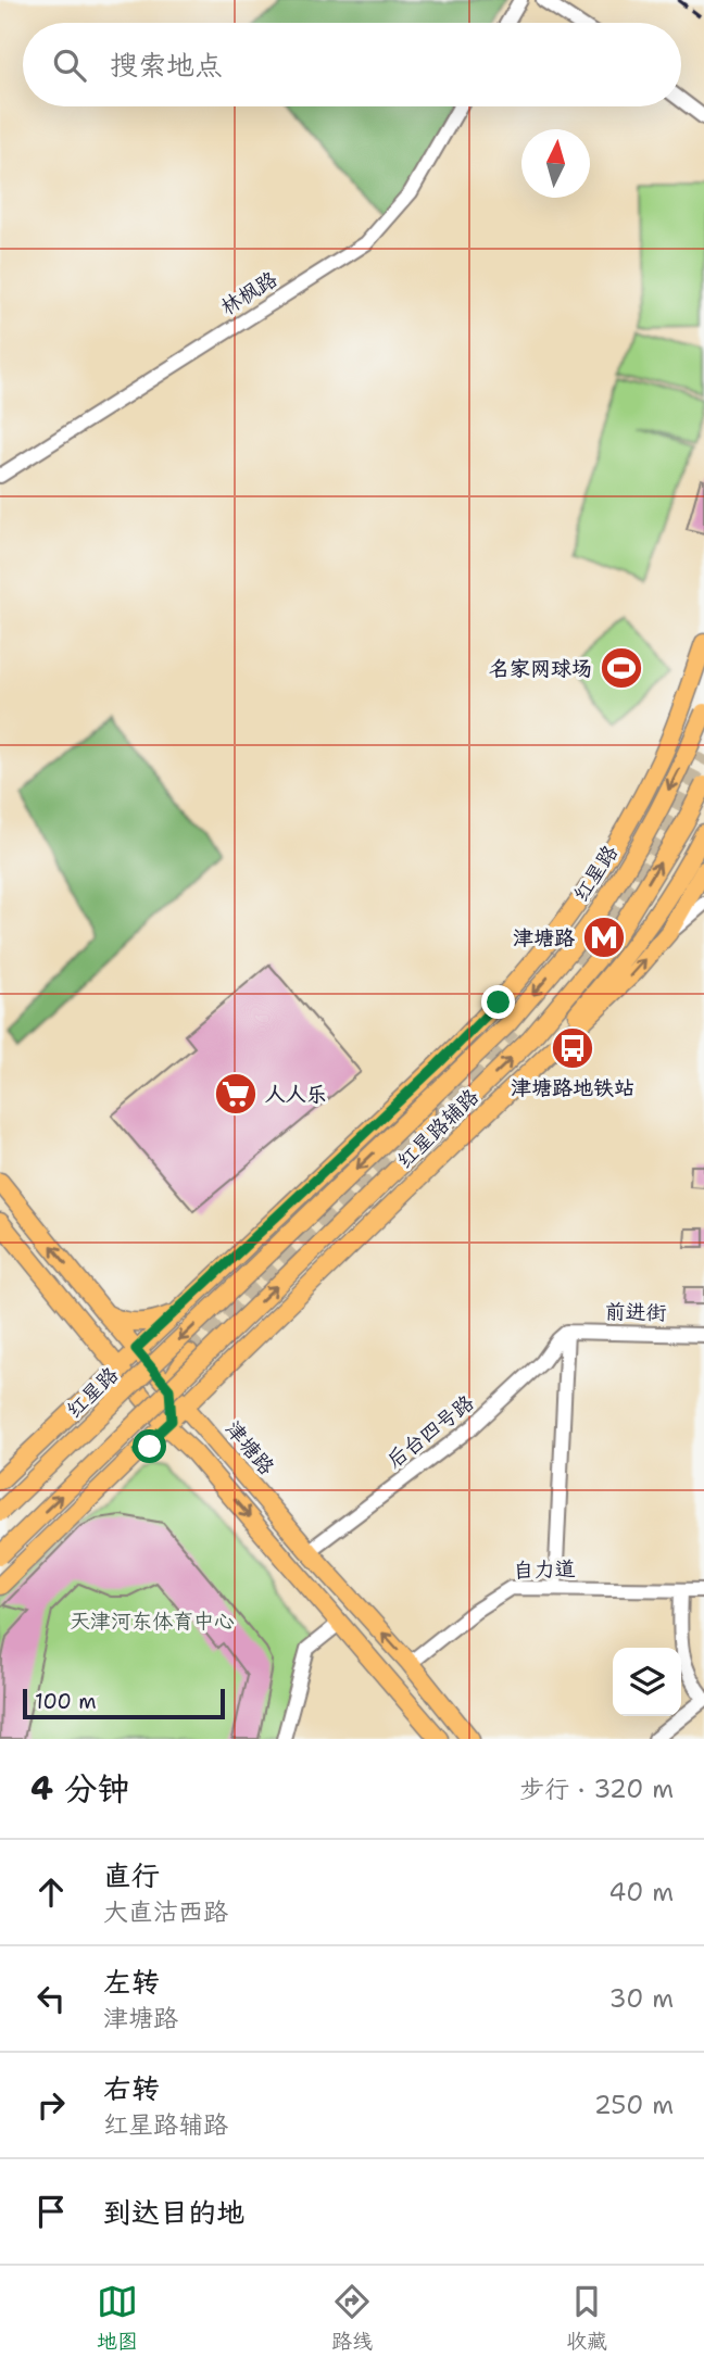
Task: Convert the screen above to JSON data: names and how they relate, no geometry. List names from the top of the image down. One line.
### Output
{"streets":{"main road":["红星路","红星路辅路","津塘路"],"street":["林枫路","前进街","后台四号路","自力道"]},"crossings":[["红星路辅路","津塘路"],["前进街","后台四号路"],["后台四号路","津塘路"],["津塘路","自力道"]],"parks":["天津河东体育中心"],"places":{"sports":["名家网球场"],"metro station":["津塘路"],"bus stop":["津塘路地铁站"],"supermarket":["人人乐"]},"scale_bar":"100 m","north":"top","page":{"search":"搜索地点","scale":"100 m","heading":["4 分钟","步行 · 320 m"],"list":[["直行","大直沽西路","40 m"],["左转","津塘路","30 m"],["右转","红星路辅路","250 m"],"到达目的地"],"nav":["地图","路线","收藏"]}}
